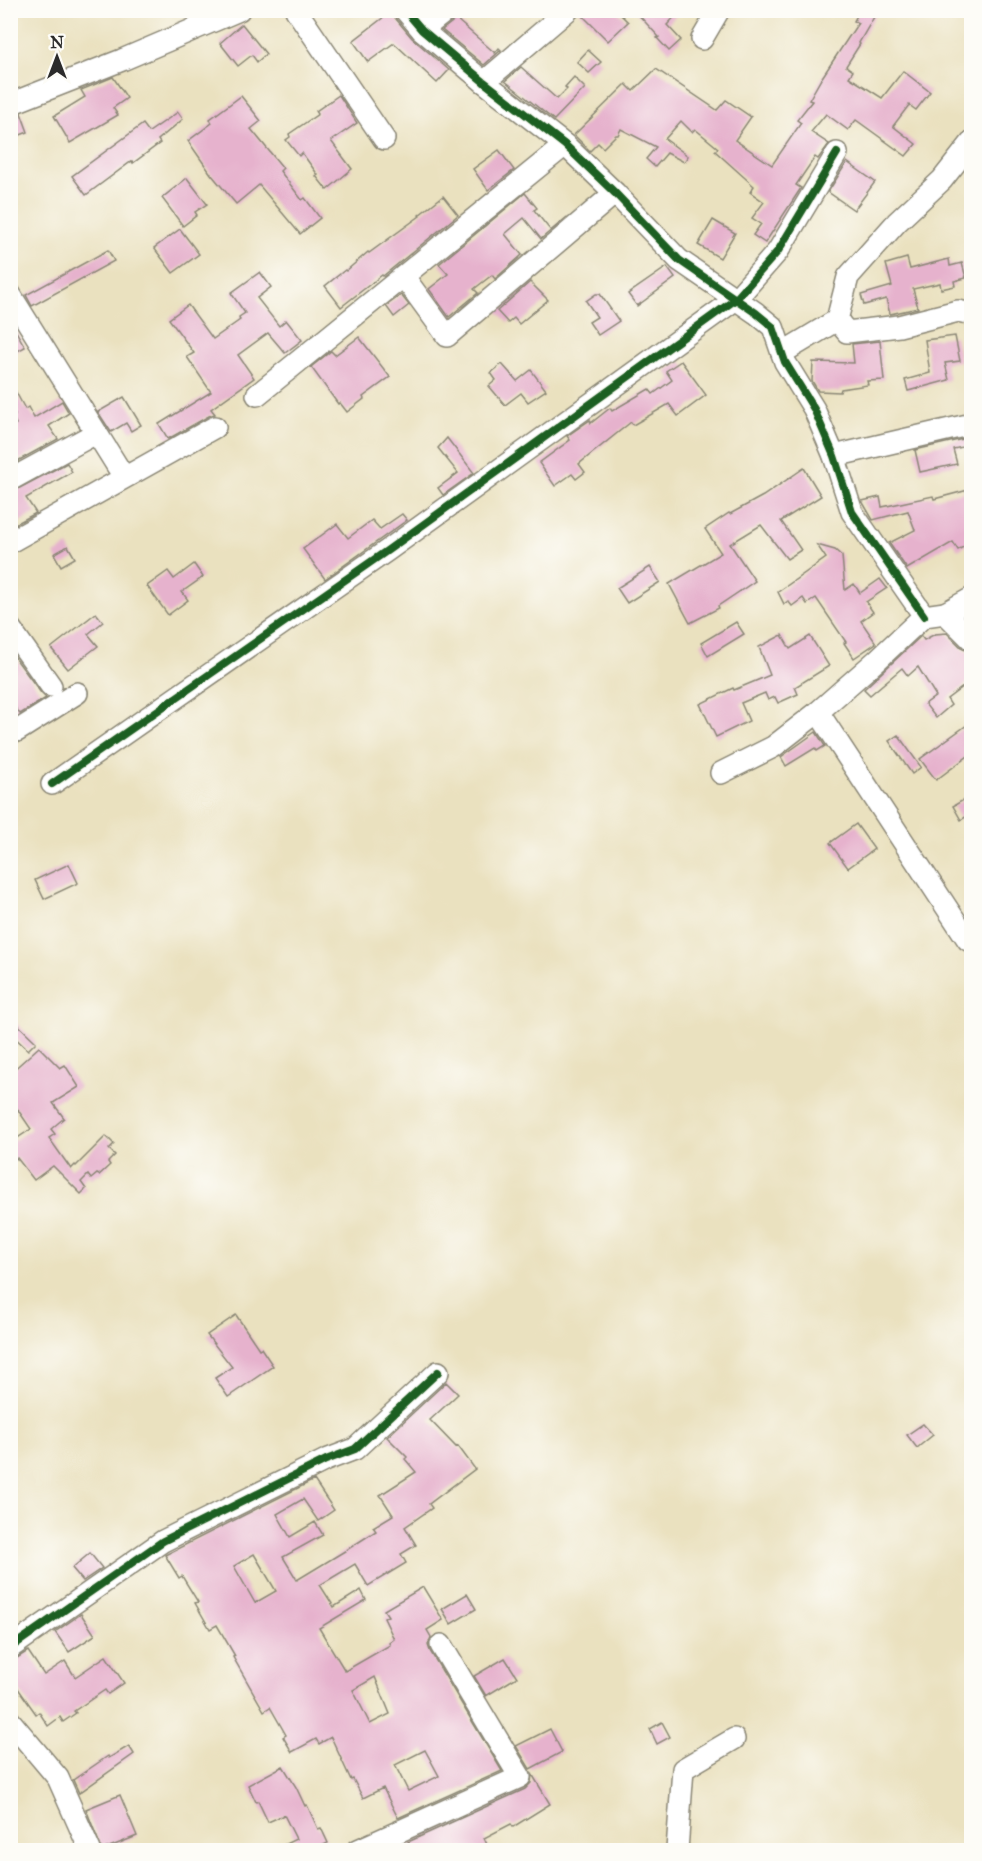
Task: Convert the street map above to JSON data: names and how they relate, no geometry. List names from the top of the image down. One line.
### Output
{"north":"top"}
